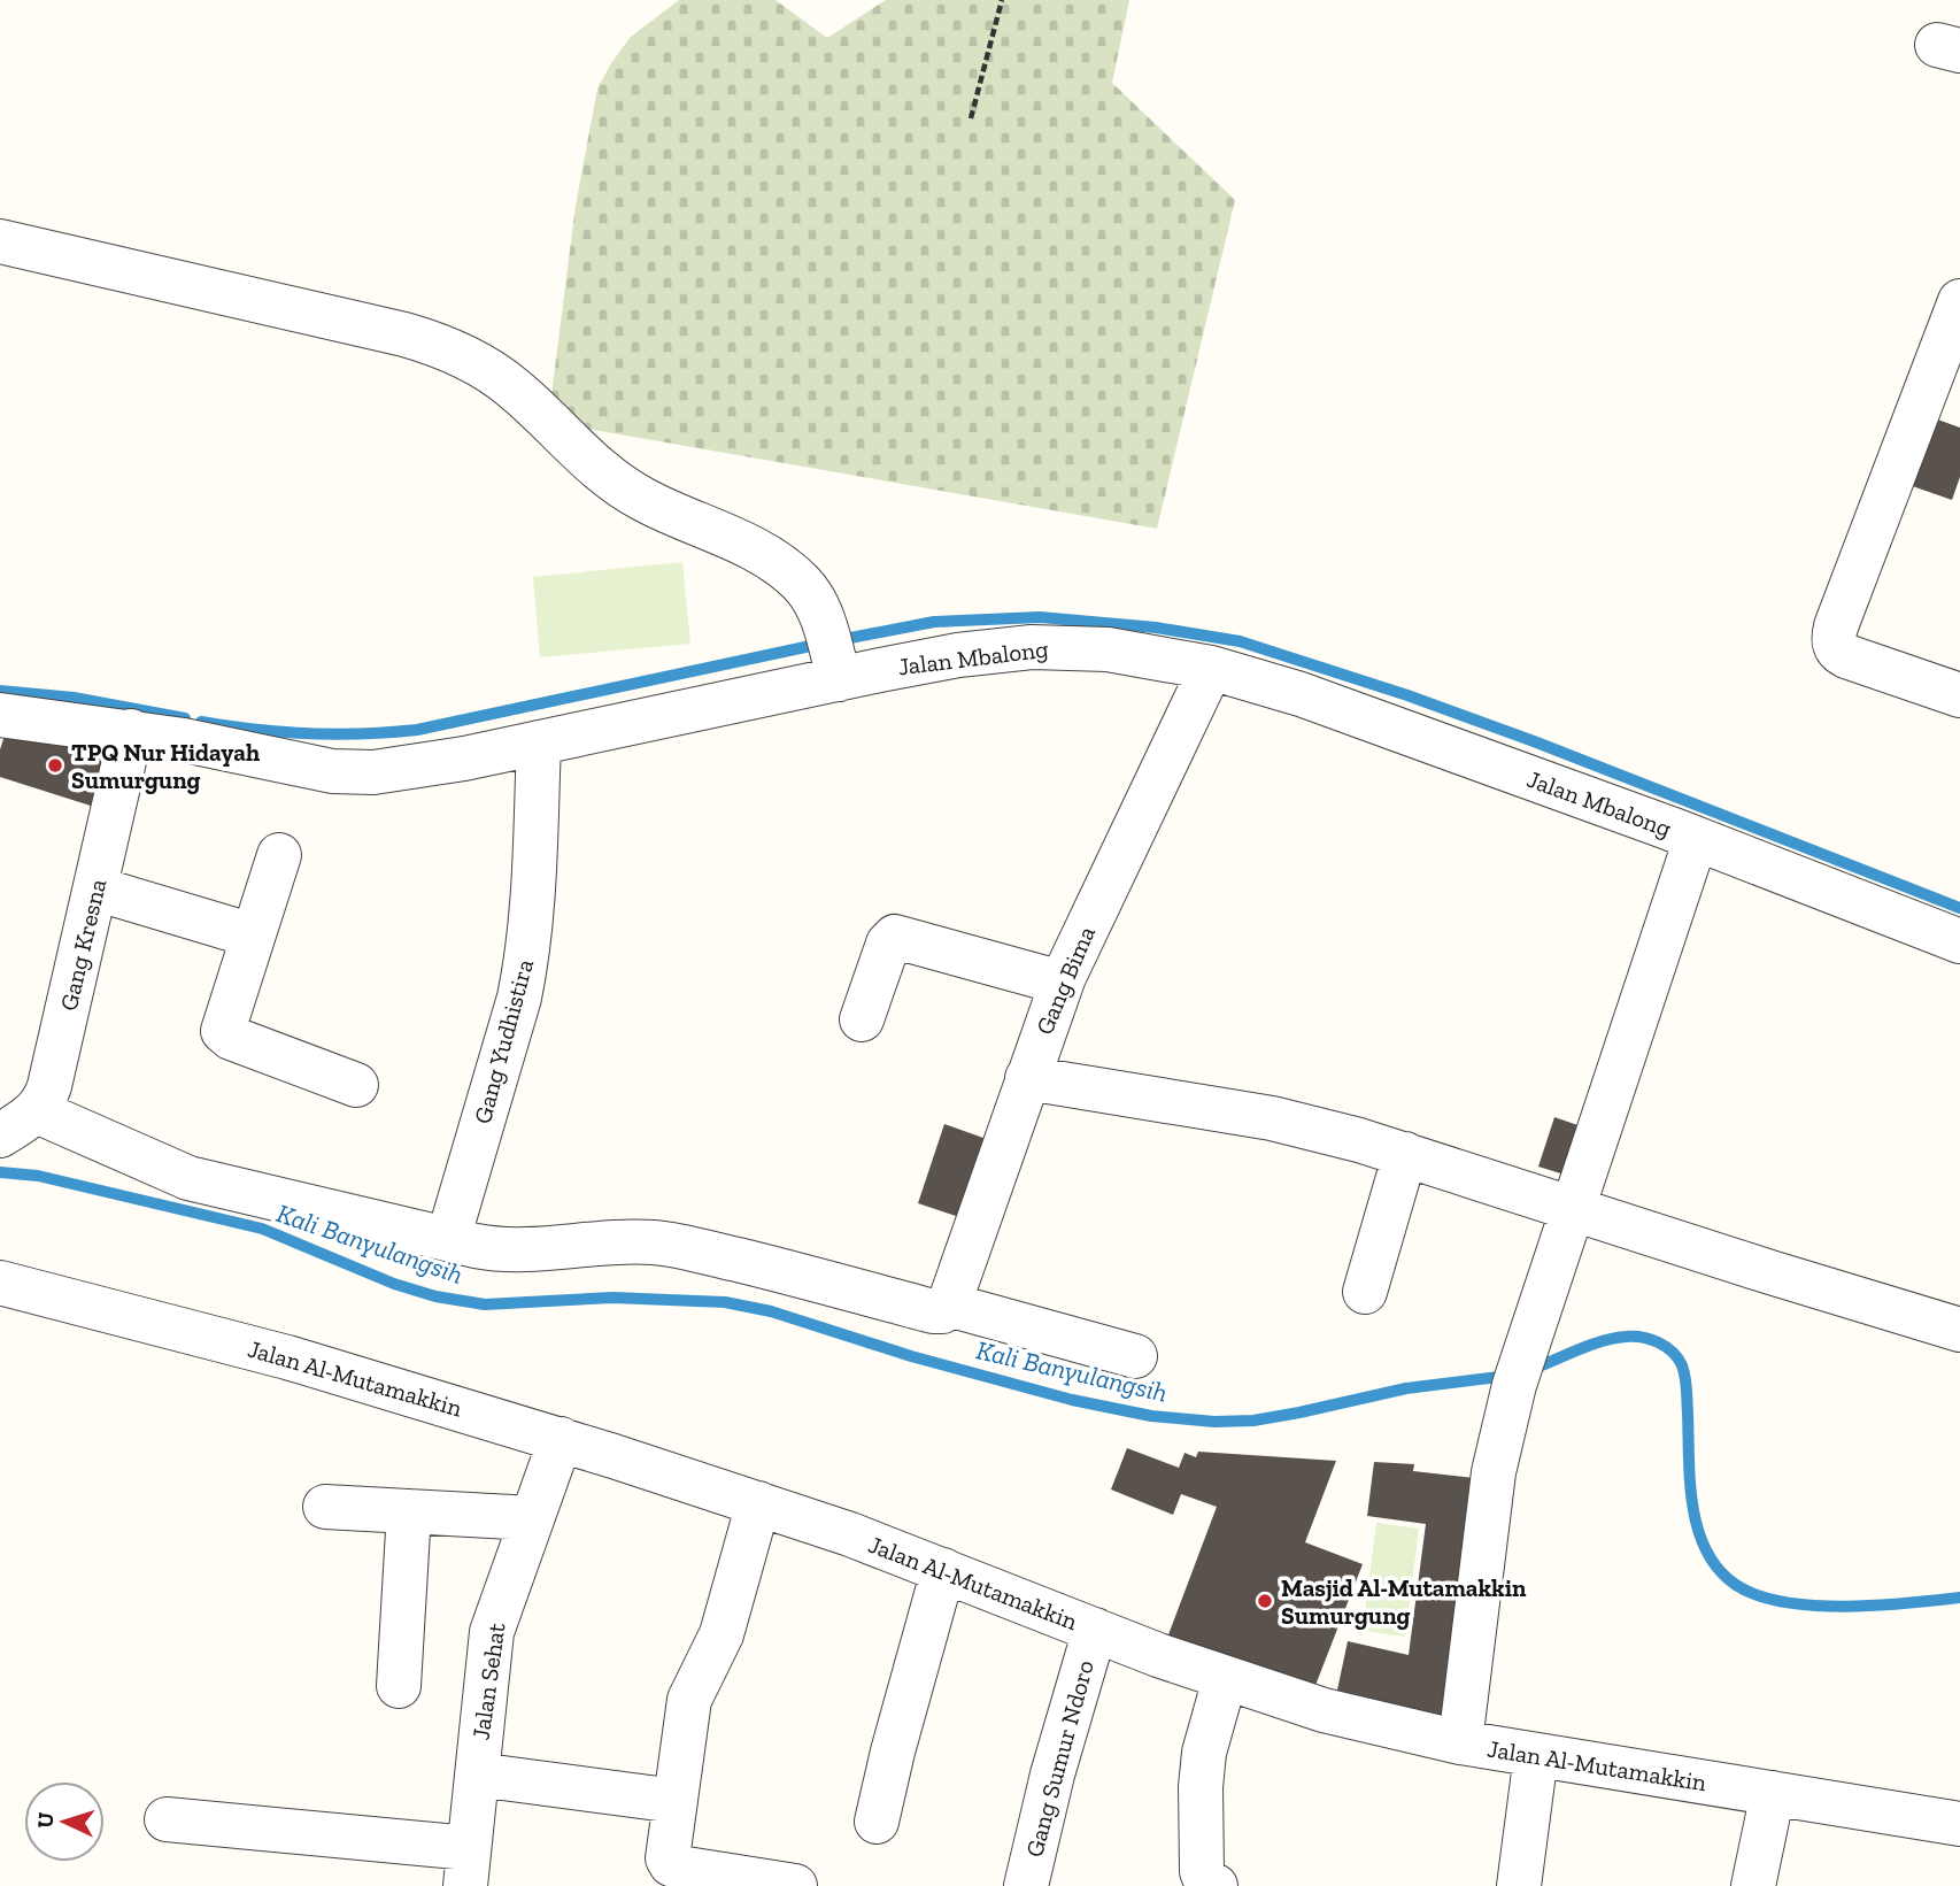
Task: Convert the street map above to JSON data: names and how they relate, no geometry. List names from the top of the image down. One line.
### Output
{"streets":{"street":["Jalan Mbalong","Gang Kresna","Gang Bima","Gang Yudhistira","Jalan Al-Mutamakkin","Jalan Sehat","Gang Sumur Ndoro"]},"crossings":[["Jalan Mbalong","Gang Kresna"],["Jalan Mbalong","Gang Bima"],["Jalan Mbalong","Gang Yudhistira"],["Jalan Al-Mutamakkin","Jalan Sehat"],["Jalan Al-Mutamakkin","Gang Sumur Ndoro"]],"water":["Kali Banyulangsih"],"places":["TPQ Nur Hidayah Sumurgung","Masjid Al-Mutamakkin Sumurgung"],"north":"left"}
